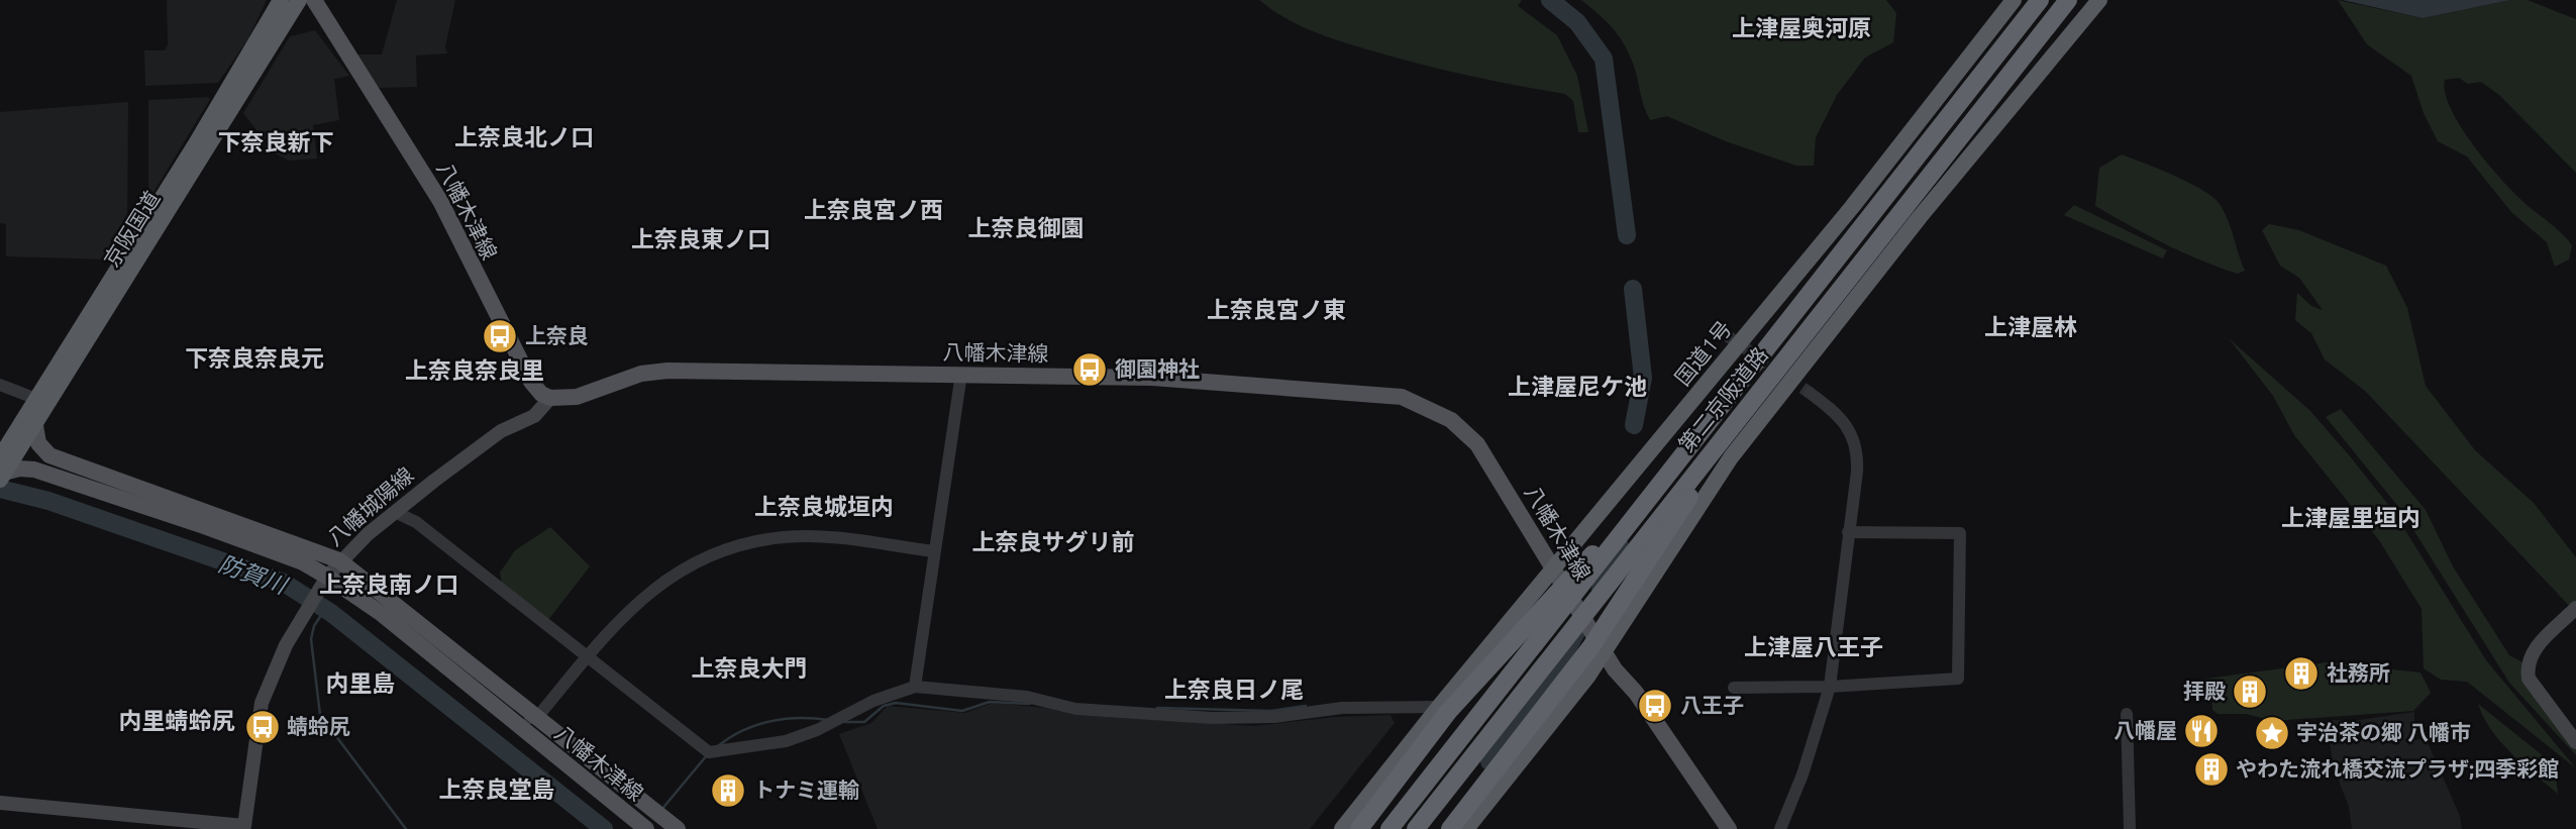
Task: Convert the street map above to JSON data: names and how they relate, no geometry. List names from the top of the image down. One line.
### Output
{"streets":{"highway":["京阪国道","国道1号","第二京阪道路"],"main road":["八幡木津線","八幡城陽線"]},"crossings":[["八幡木津線","京阪国道"],["八幡木津線","国道1号"],["八幡木津線","八幡城陽線"]],"districts":["上津屋奥河原","上奈良北ノ口","下奈良新下","上奈良宮ノ西","上奈良御園","上奈良東ノ口","上奈良宮ノ東","上津屋林","下奈良奈良元","上奈良奈良里","上津屋尼ケ池","上奈良城垣内","上津屋里垣内","上奈良サグリ前","上奈良南ノ口","上津屋八王子","上奈良大門","内里島","上奈良日ノ尾","内里蜻蛉尻","上奈良堂島"],"water":["防賀川"],"places":{"bus stop":["上奈良","御園神社","八王子","蜻蛉尻"],"building":["社務所","拝殿","やわた流れ橋交流プラザ;四季彩館","トナミ運輸"],"restaurant":["八幡屋"],"place":["宇治茶の郷 八幡市"]}}
